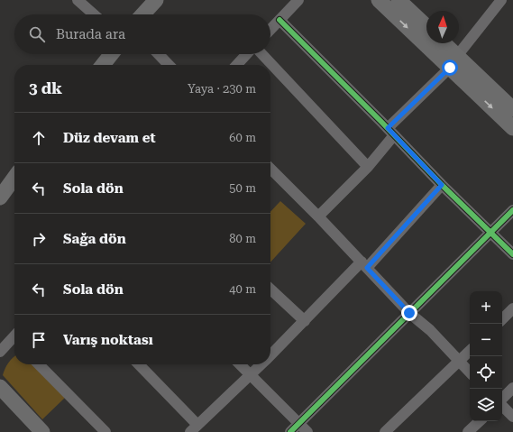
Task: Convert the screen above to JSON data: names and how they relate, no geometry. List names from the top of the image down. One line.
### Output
{"north":"top","page":{"search":"Burada ara","heading":["3 dk","Yaya · 230 m"],"list":[["Düz devam et","60 m"],["Sola dön","50 m"],["Sağa dön","80 m"],["Sola dön","40 m"],"Varış noktası"],"map_buttons":["+","−"]}}
